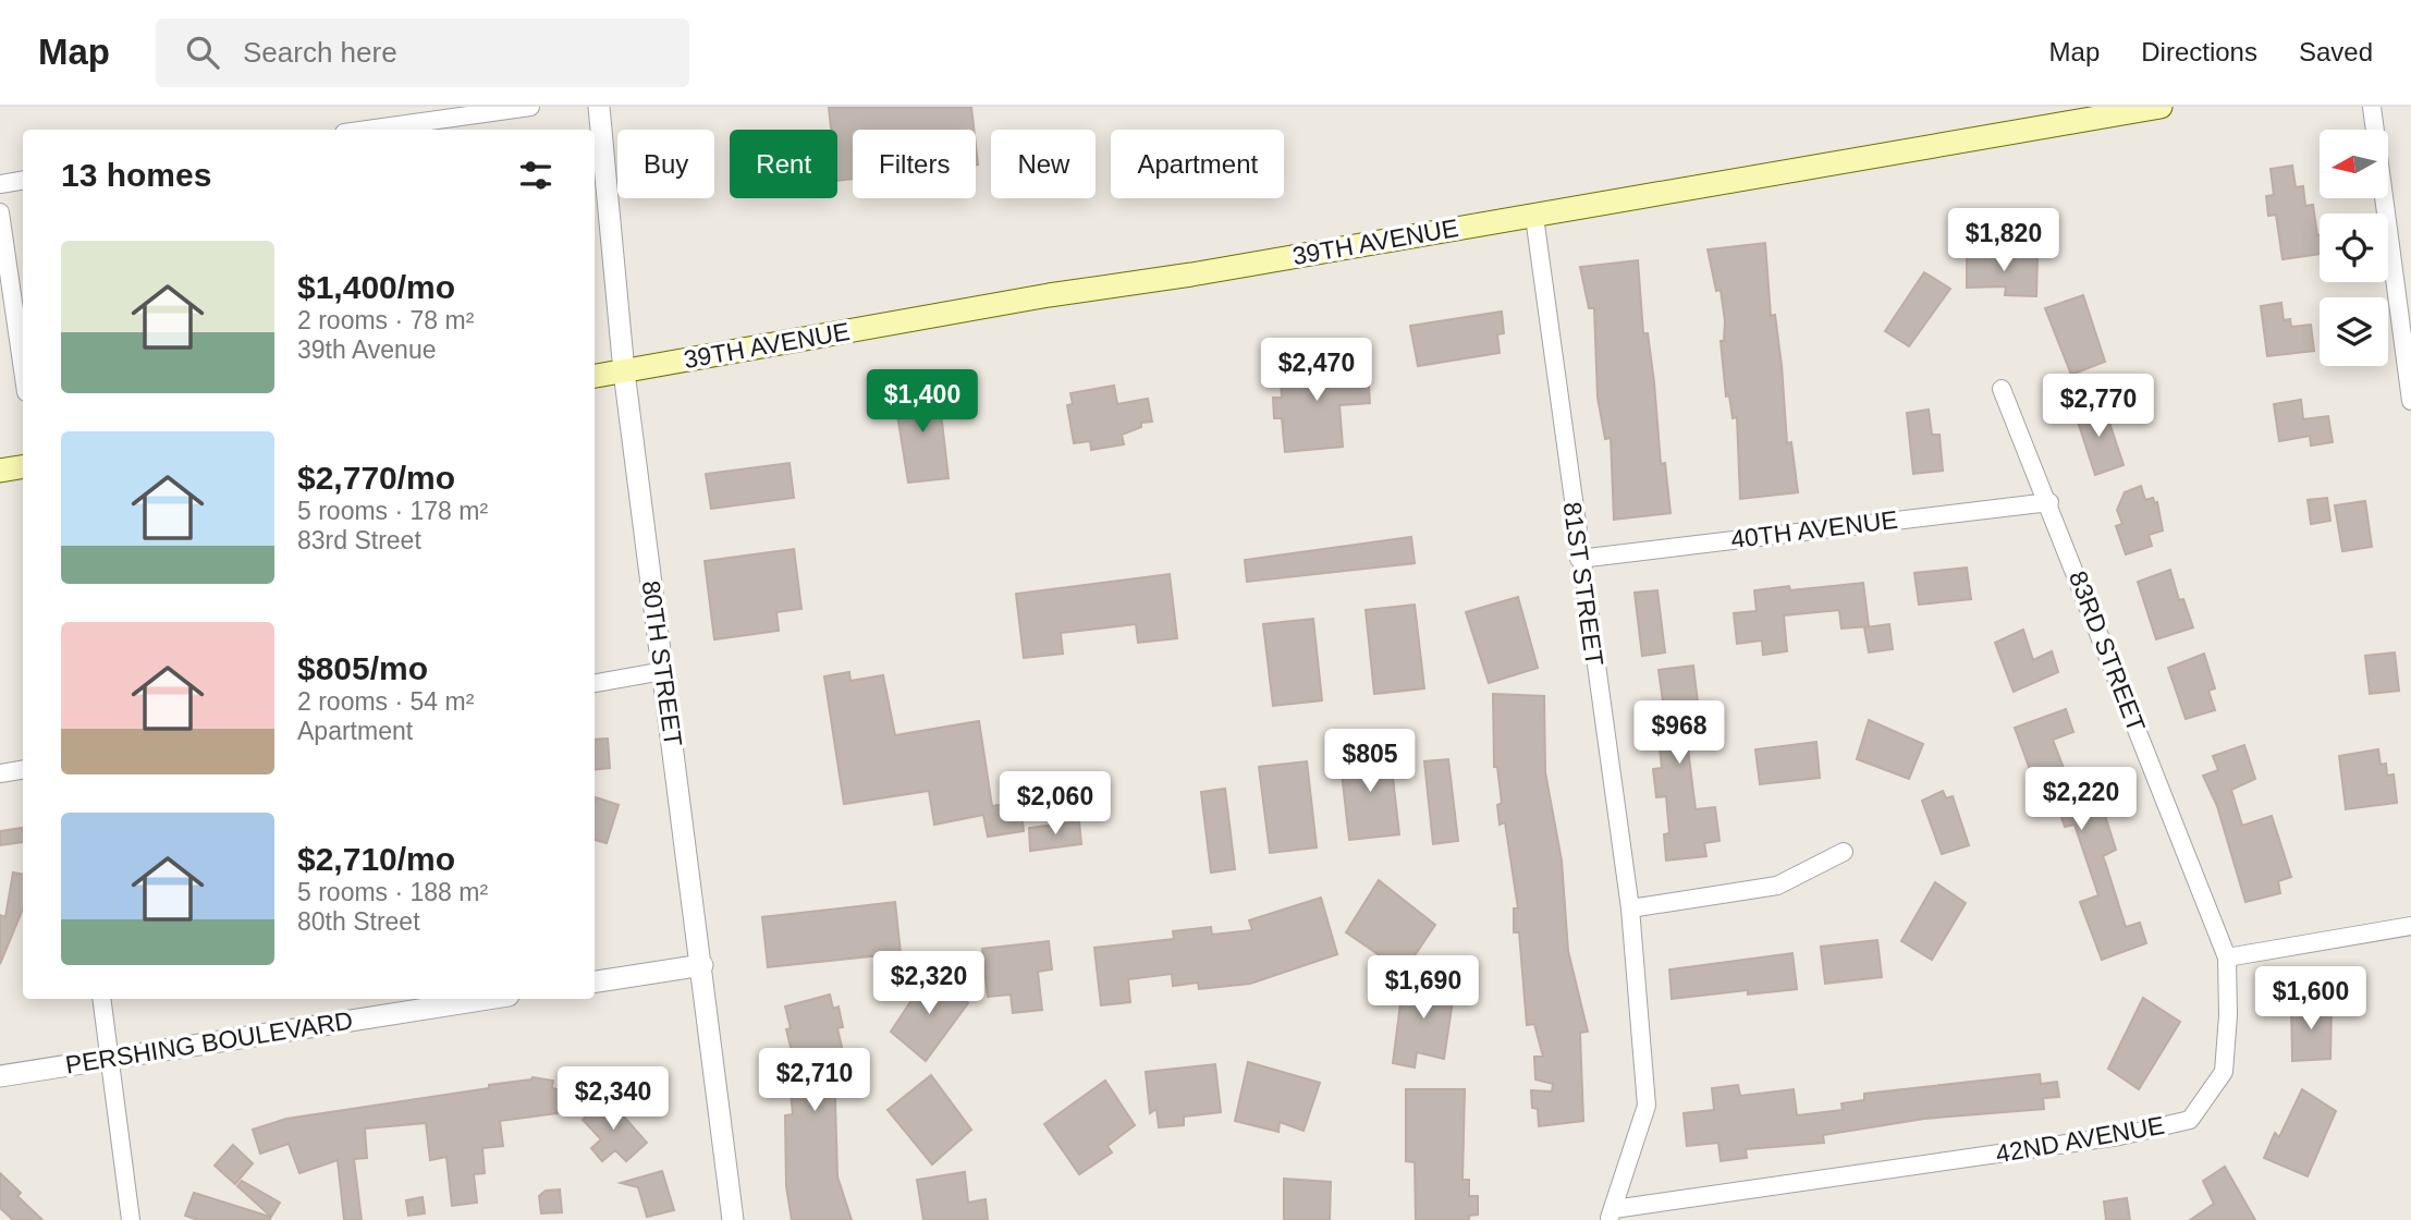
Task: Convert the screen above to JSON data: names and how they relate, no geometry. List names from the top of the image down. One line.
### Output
{"streets":{"main road":["39TH AVENUE"],"street":["40TH AVENUE","81ST STREET","83RD STREET","80TH STREET","PERSHING BOULEVARD","42ND AVENUE"]},"crossings":[["39TH AVENUE","81ST STREET"],["39TH AVENUE","80TH STREET"],["40TH AVENUE","81ST STREET"],["40TH AVENUE","83RD STREET"],["81ST STREET","42ND AVENUE"],["83RD STREET","42ND AVENUE"]],"north":"left","page":{"header":"Map","search":"Search here","nav":["Map","Directions","Saved"],"chip":["Buy","Rent","Filters","New","Apartment"],"heading":"13 homes","price":["$1,820","$2,470","$1,400","$2,770","$968","$805","$2,220","$2,060","$2,320","$1,690","$1,600","$2,710","$2,340"],"list":[{"name":"$1,400/mo","note":"2 rooms · 78 m² · 39th Avenue"},{"name":"$2,770/mo","note":"5 rooms · 178 m² · 83rd Street"},{"name":"$805/mo","note":"2 rooms · 54 m² · Apartment"},{"name":"$2,710/mo","note":"5 rooms · 188 m² · 80th Street"}]}}
